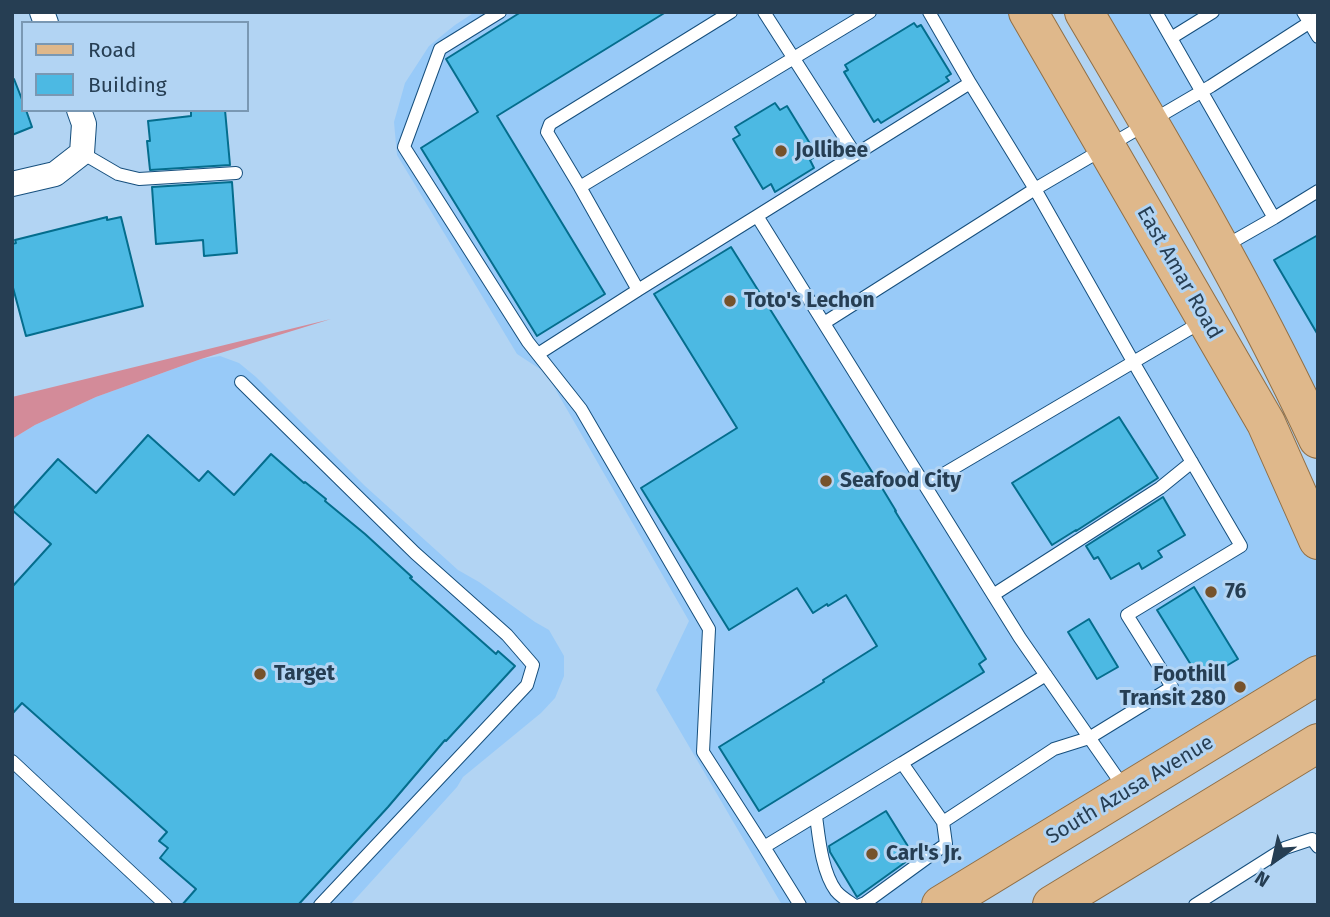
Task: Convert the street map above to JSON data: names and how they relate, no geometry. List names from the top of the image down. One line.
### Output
{"streets":{"main road":["East Amar Road","South Azusa Avenue"]},"places":["Jollibee","Toto's Lechon","Seafood City","76","Target","Foothill Transit 280","Carl's Jr."],"legend":["Road","Building"],"north":"bottom left"}
